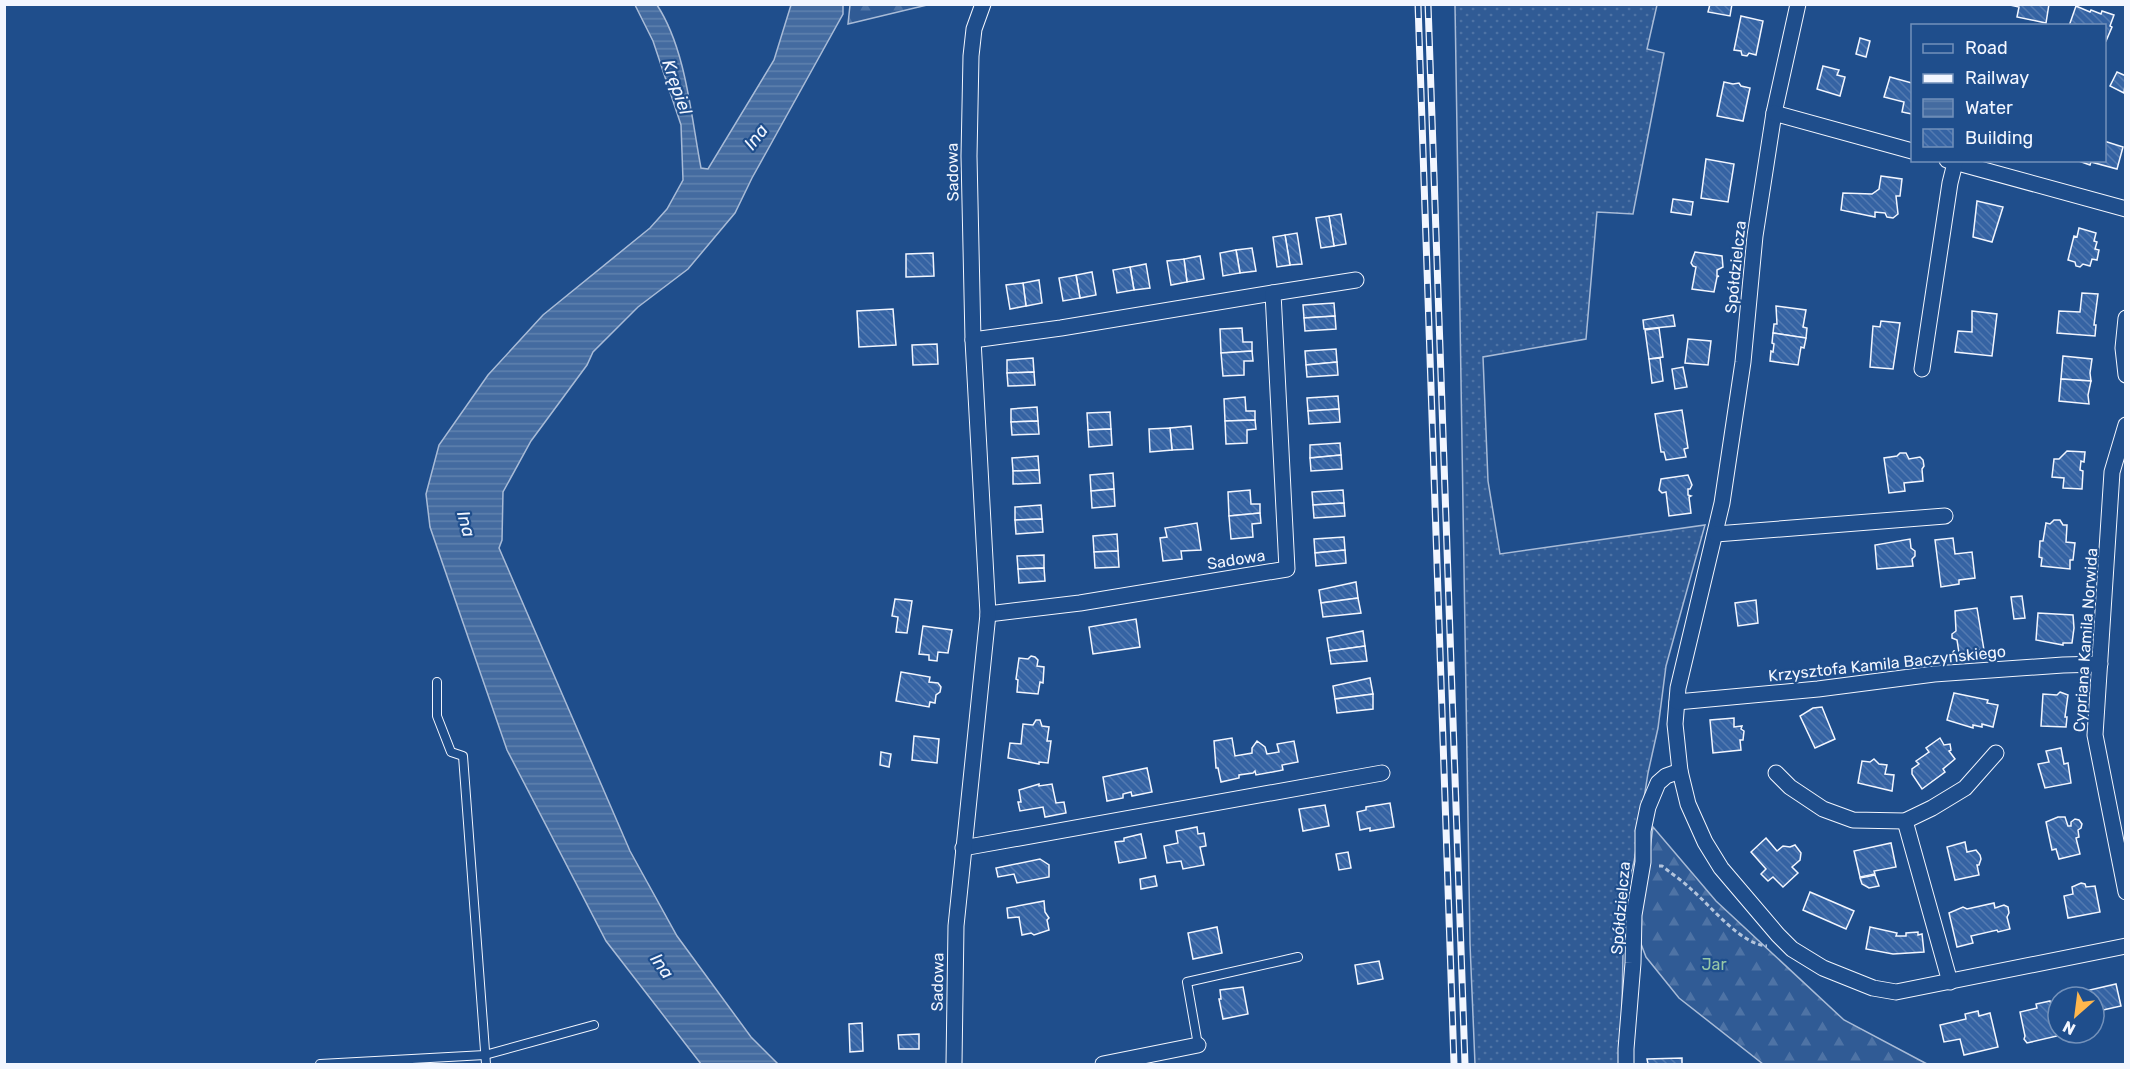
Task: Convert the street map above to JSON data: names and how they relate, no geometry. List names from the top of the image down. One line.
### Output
{"streets":{"street":["Sadowa","Spółdzielcza","Cypriana Kamila Norwida","Krzysztofa Kamila Baczyńskiego"]},"crossings":[["Spółdzielcza","Krzysztofa Kamila Baczyńskiego"],["Cypriana Kamila Norwida","Krzysztofa Kamila Baczyńskiego"]],"water":["Krępiel","Ina"],"parks":["Jar"],"legend":["Road","Railway","Water","Building"],"north":"bottom left"}
